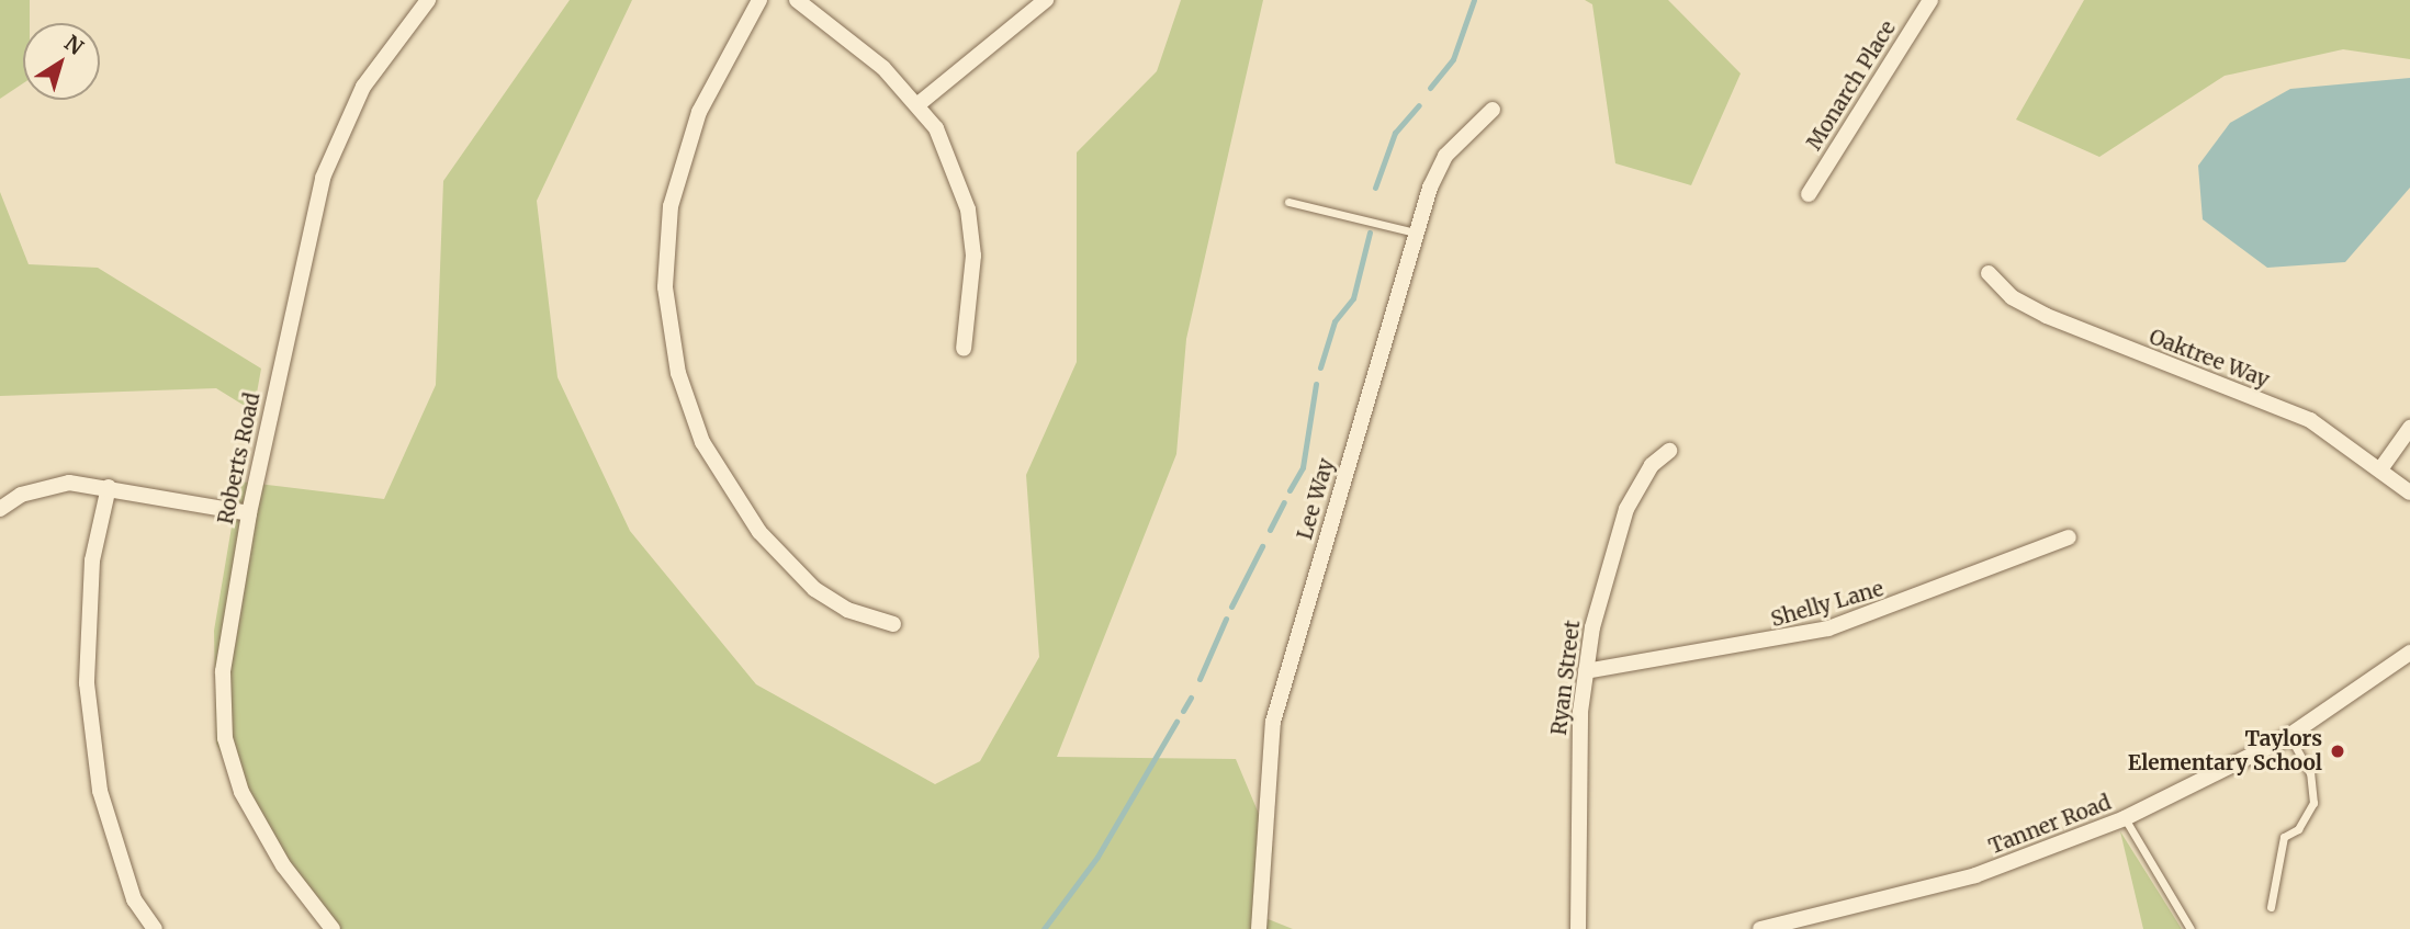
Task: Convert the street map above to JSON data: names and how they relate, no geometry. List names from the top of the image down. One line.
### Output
{"streets":{"street":["Monarch Place","Oaktree Way","Roberts Road","Lee Way","Shelly Lane","Ryan Street","Tanner Road"]},"crossings":[["Shelly Lane","Ryan Street"]],"places":["Taylors Elementary School"],"north":"top right"}
